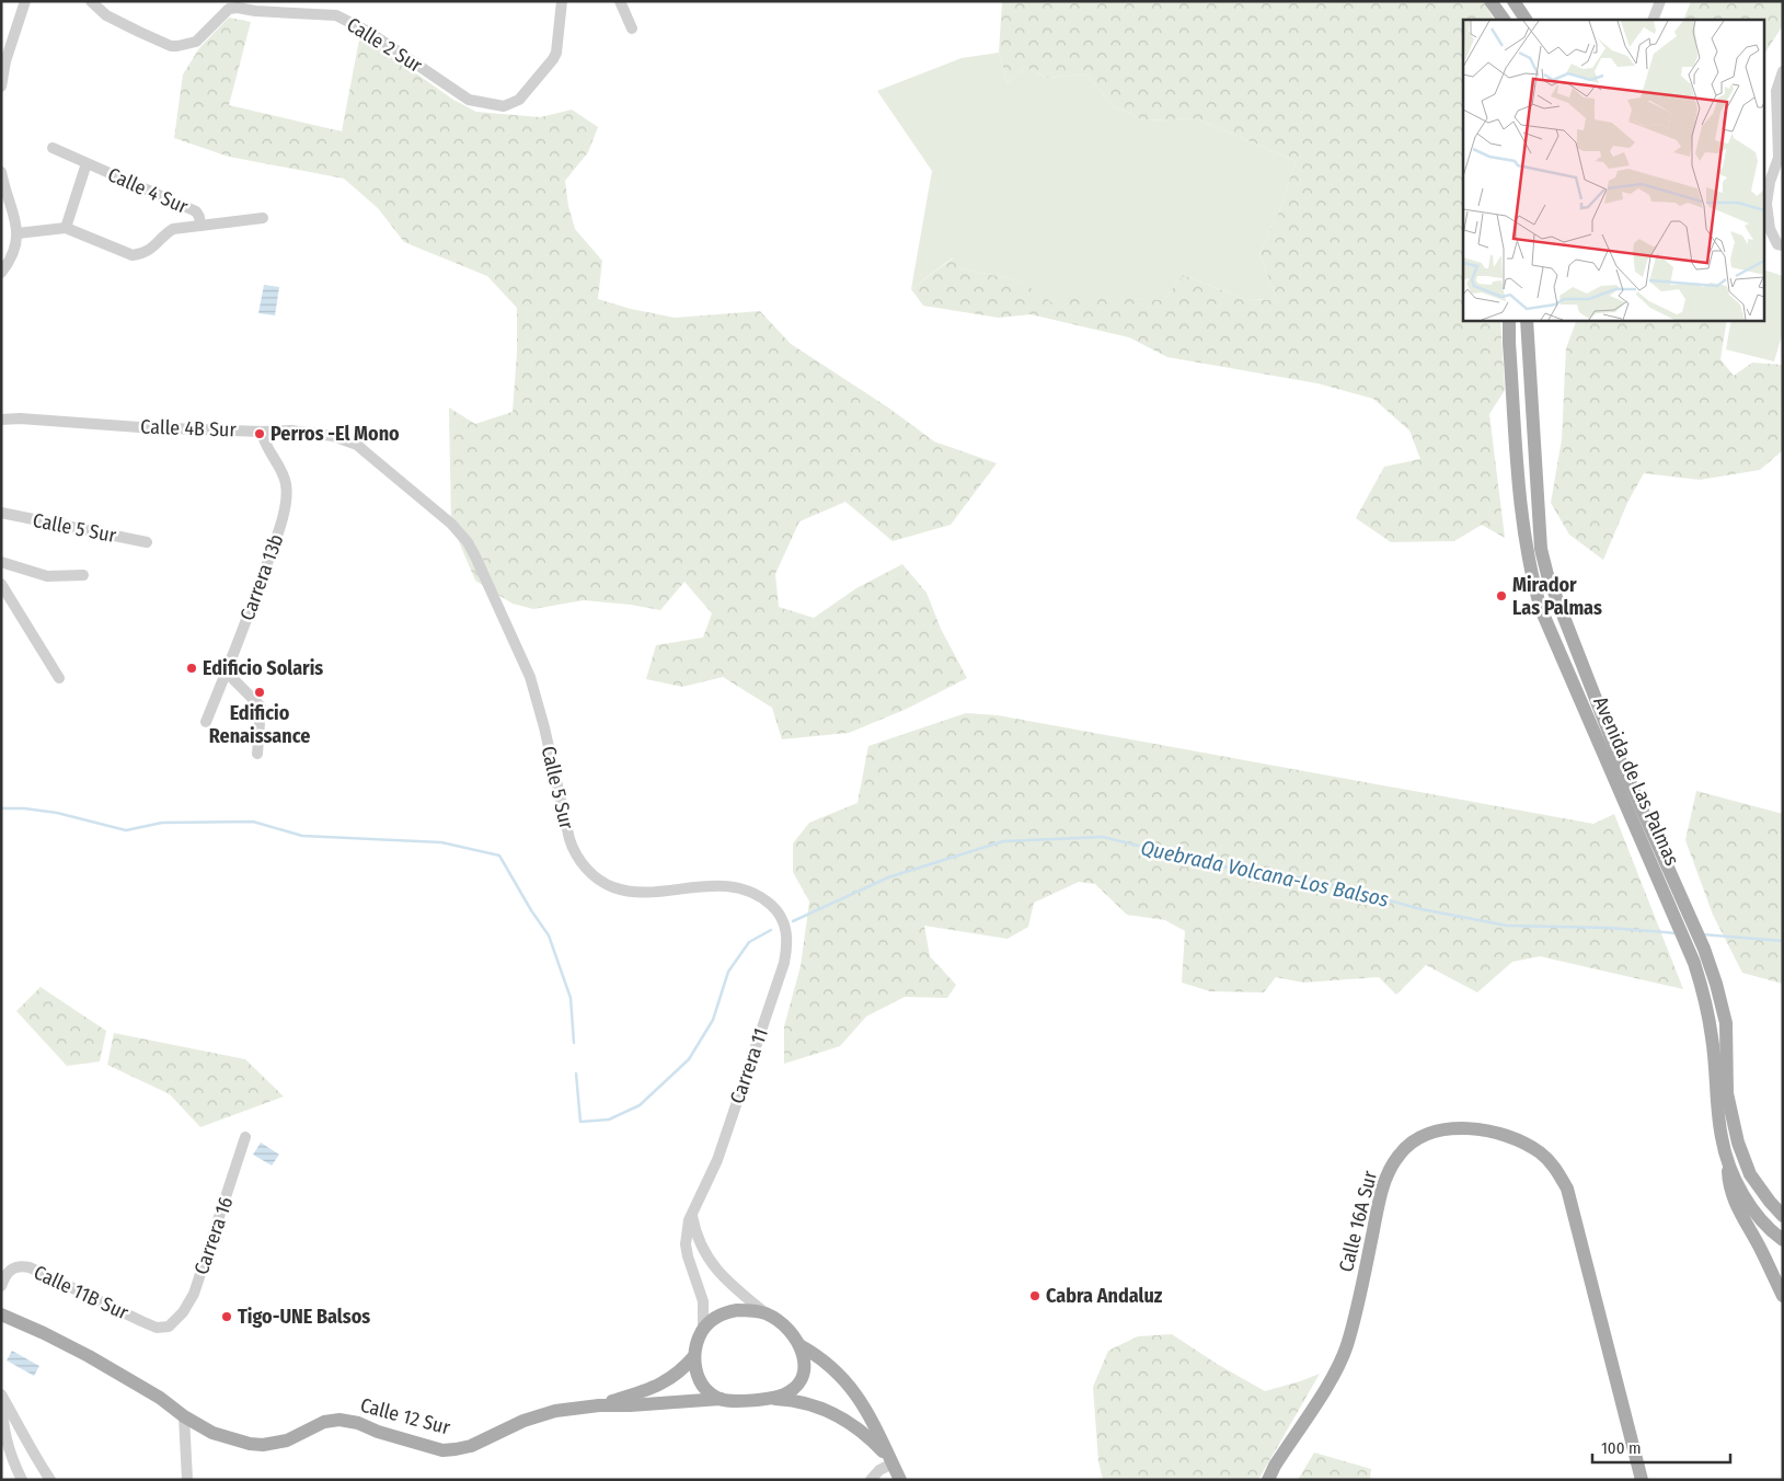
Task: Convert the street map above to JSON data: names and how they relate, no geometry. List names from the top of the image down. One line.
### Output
{"streets":{"main road":["Avenida de Las Palmas","Calle 16A Sur","Calle 12 Sur"],"street":["Calle 2 Sur","Calle 4 Sur","Calle 4B Sur","Calle 5 Sur","Carrera 13b","Carrera 11","Carrera 16","Calle 11B Sur"]},"crossings":[["Calle 4B Sur","Calle 5 Sur"],["Calle 4B Sur","Carrera 13b"],["Calle 5 Sur","Carrera 11"],["Carrera 11","Calle 12 Sur"],["Carrera 16","Calle 11B Sur"]],"water":["Quebrada Volcana-Los Balsos"],"places":["Perros -El Mono","Mirador Las Palmas","Edificio Solaris","Edificio Renaissance","Cabra Andaluz","Tigo-UNE Balsos"],"scale_bar":"100 m"}
